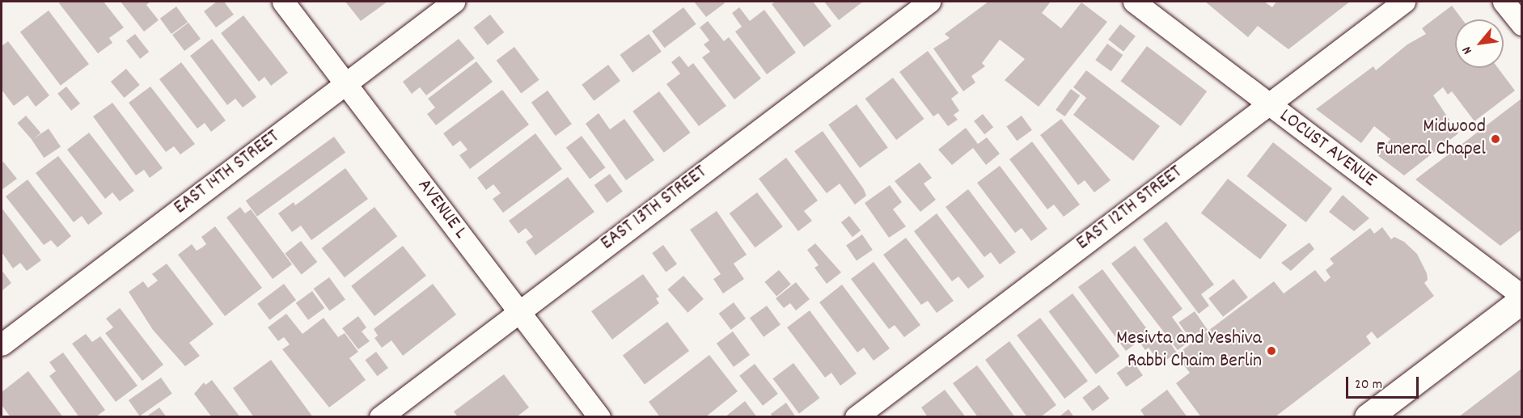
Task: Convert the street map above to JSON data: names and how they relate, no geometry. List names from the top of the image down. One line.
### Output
{"streets":{"street":["LOCUST AVENUE","EAST 14TH STREET","EAST 13TH STREET","EAST 12TH STREET","AVENUE L"]},"crossings":[["LOCUST AVENUE","EAST 12TH STREET"],["EAST 14TH STREET","AVENUE L"],["EAST 13TH STREET","AVENUE L"]],"places":["Midwood Funeral Chapel","Mesivta and Yeshiva Rabbi Chaim Berlin"],"scale_bar":"20 m","north":"bottom left"}
